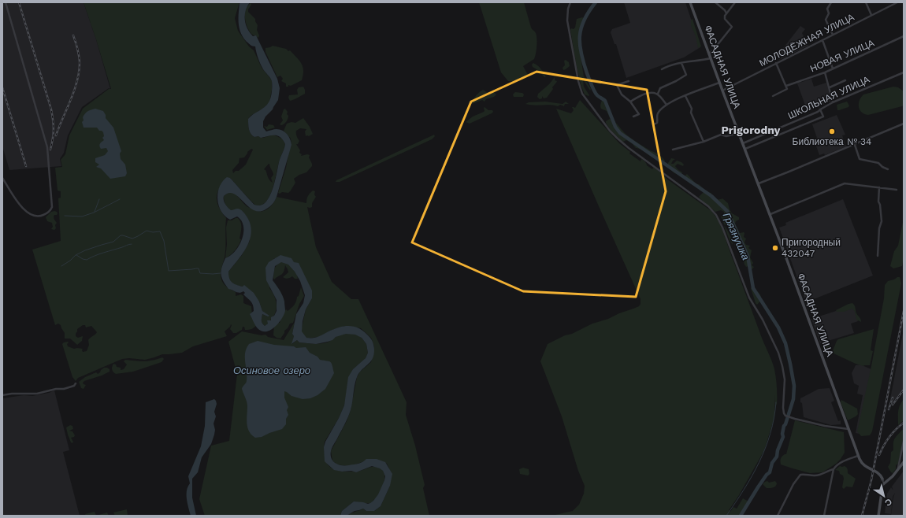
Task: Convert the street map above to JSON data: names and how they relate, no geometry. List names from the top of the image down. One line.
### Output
{"streets":{"main road":["ФАСАДНАЯ УЛИЦА"],"street":["МОЛОДЁЖНАЯ УЛИЦА","НОВАЯ УЛИЦА","ШКОЛЬНАЯ УЛИЦА"]},"crossings":[["МОЛОДЁЖНАЯ УЛИЦА","ФАСАДНАЯ УЛИЦА"],["ФАСАДНАЯ УЛИЦА","ШКОЛЬНАЯ УЛИЦА"]],"districts":["Prigorodny"],"water":["Грязнушка","Осиновое озеро"],"places":["Библиотека № 34","Пригородный 432047"],"north":"bottom right"}
